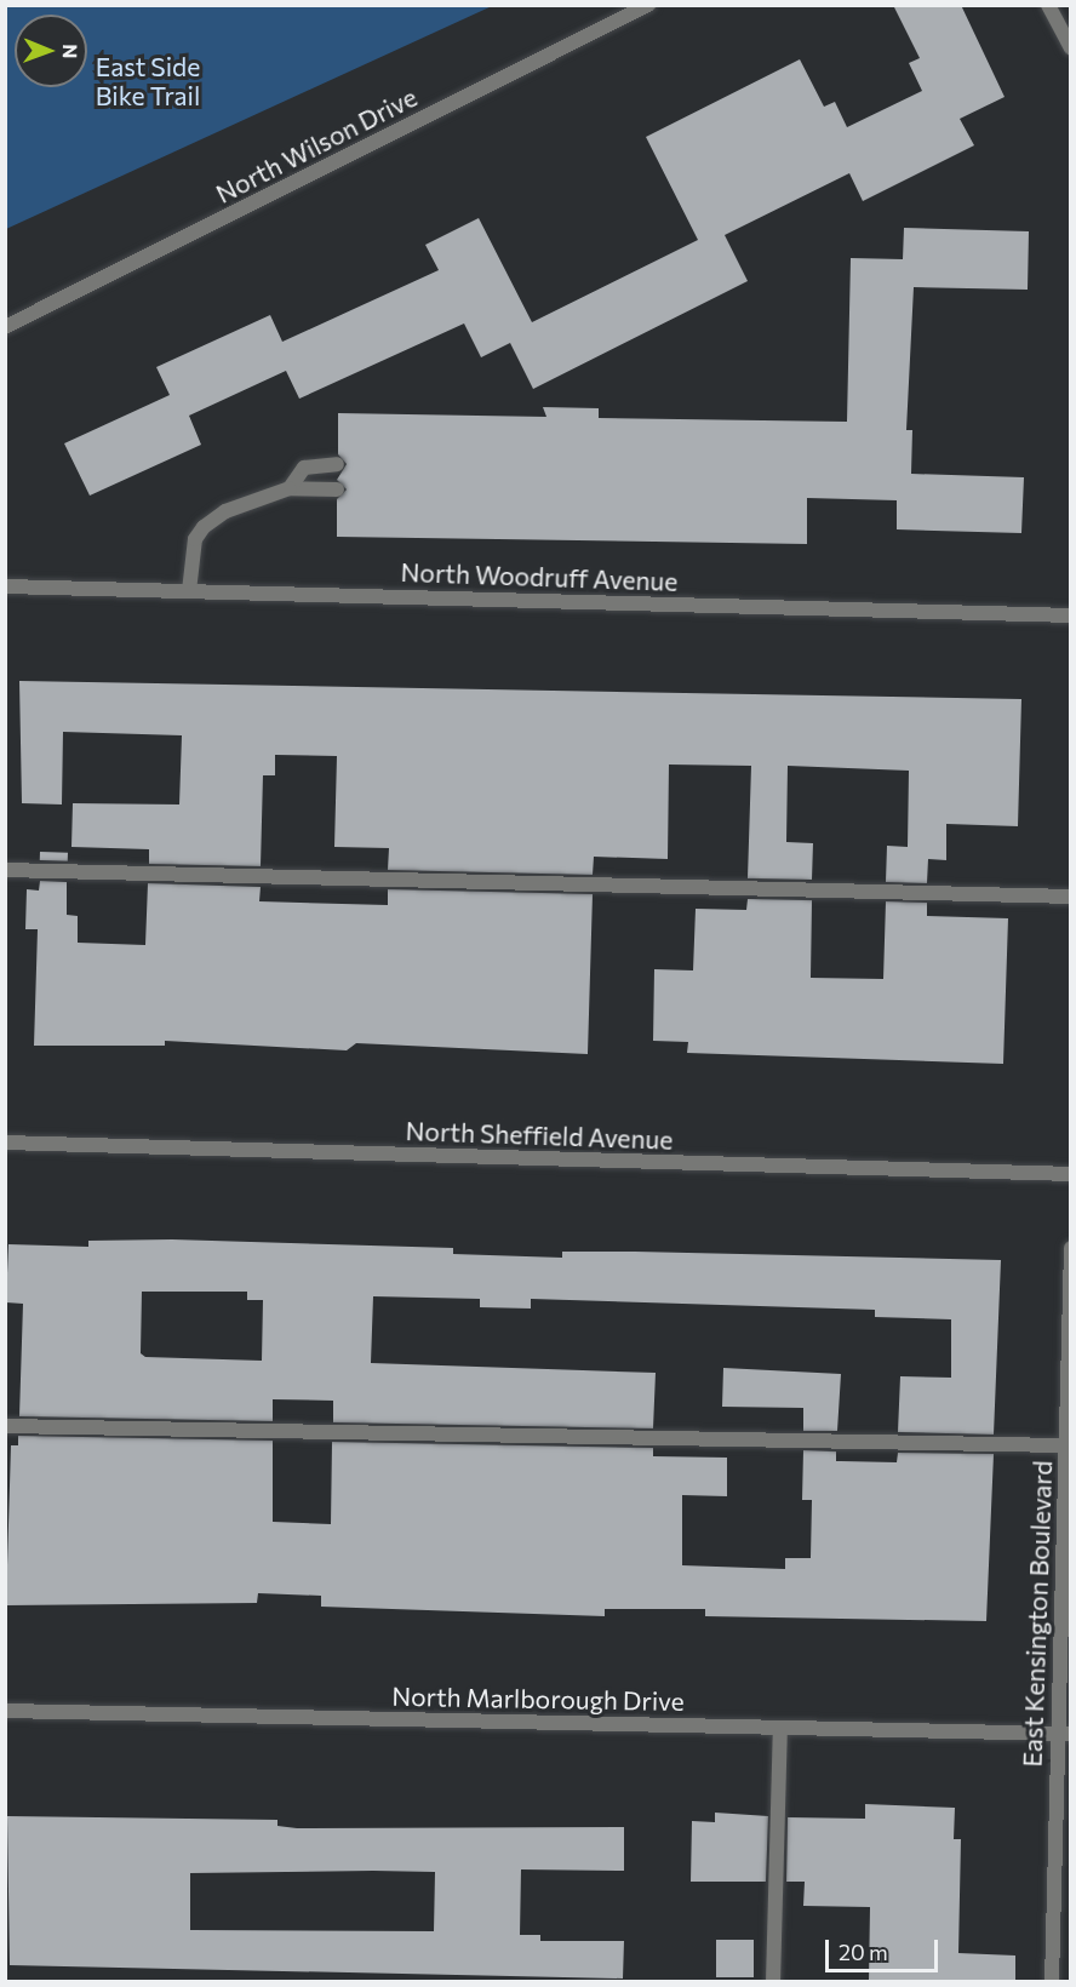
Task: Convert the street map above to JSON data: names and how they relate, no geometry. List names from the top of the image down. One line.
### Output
{"streets":{"street":["North Wilson Drive","North Woodruff Avenue","North Sheffield Avenue","East Kensington Boulevard","North Marlborough Drive"]},"crossings":[["East Kensington Boulevard","North Marlborough Drive"]],"parks":["East Side Bike Trail"],"scale_bar":"20 m","north":"right"}
